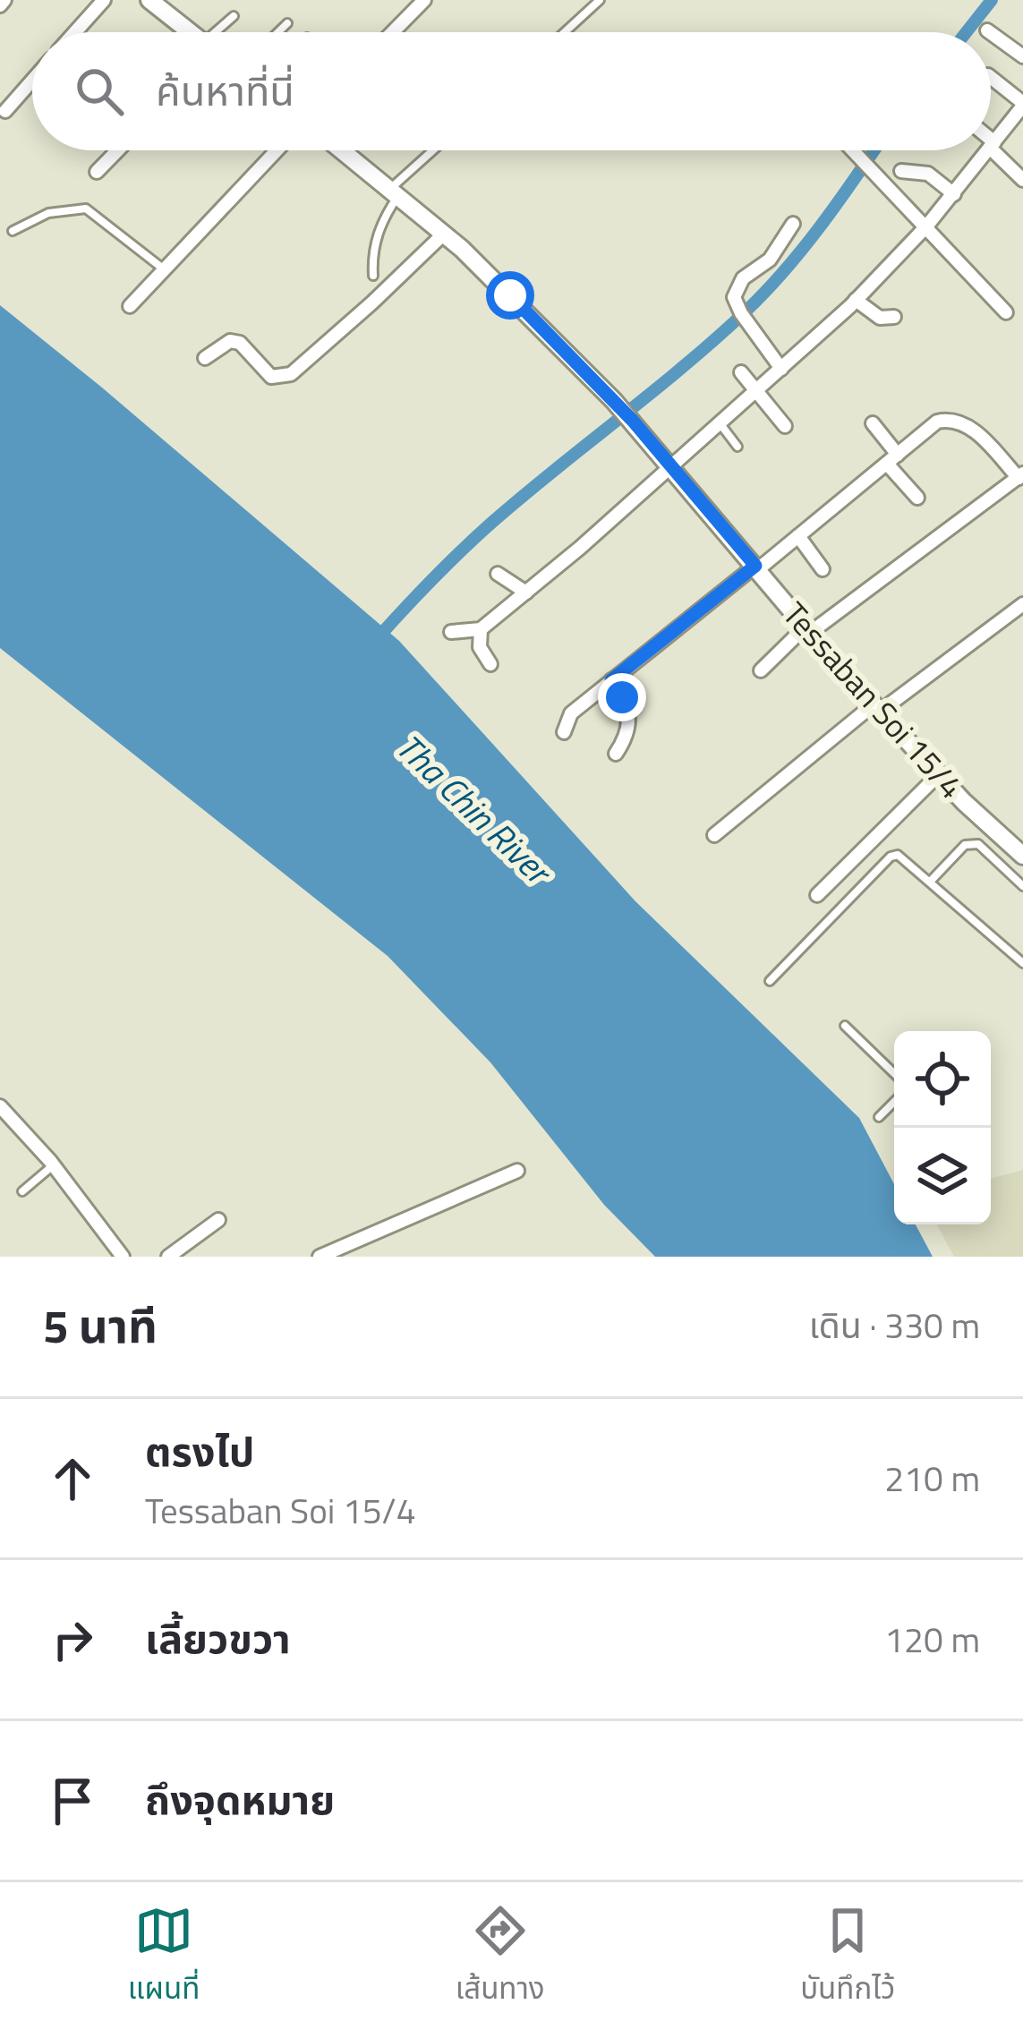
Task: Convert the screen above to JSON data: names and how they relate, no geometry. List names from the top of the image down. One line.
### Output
{"streets":{"street":["Tessaban Soi 15/4"]},"water":["Tha Chin River"],"page":{"search":"ค้นหาที่นี่","heading":["5 นาที","เดิน · 330 m"],"list":[["ตรงไป","Tessaban Soi 15/4","210 m"],["เลี้ยวขวา","120 m"],"ถึงจุดหมาย"],"nav":["แผนที่","เส้นทาง","บันทึกไว้"]}}
